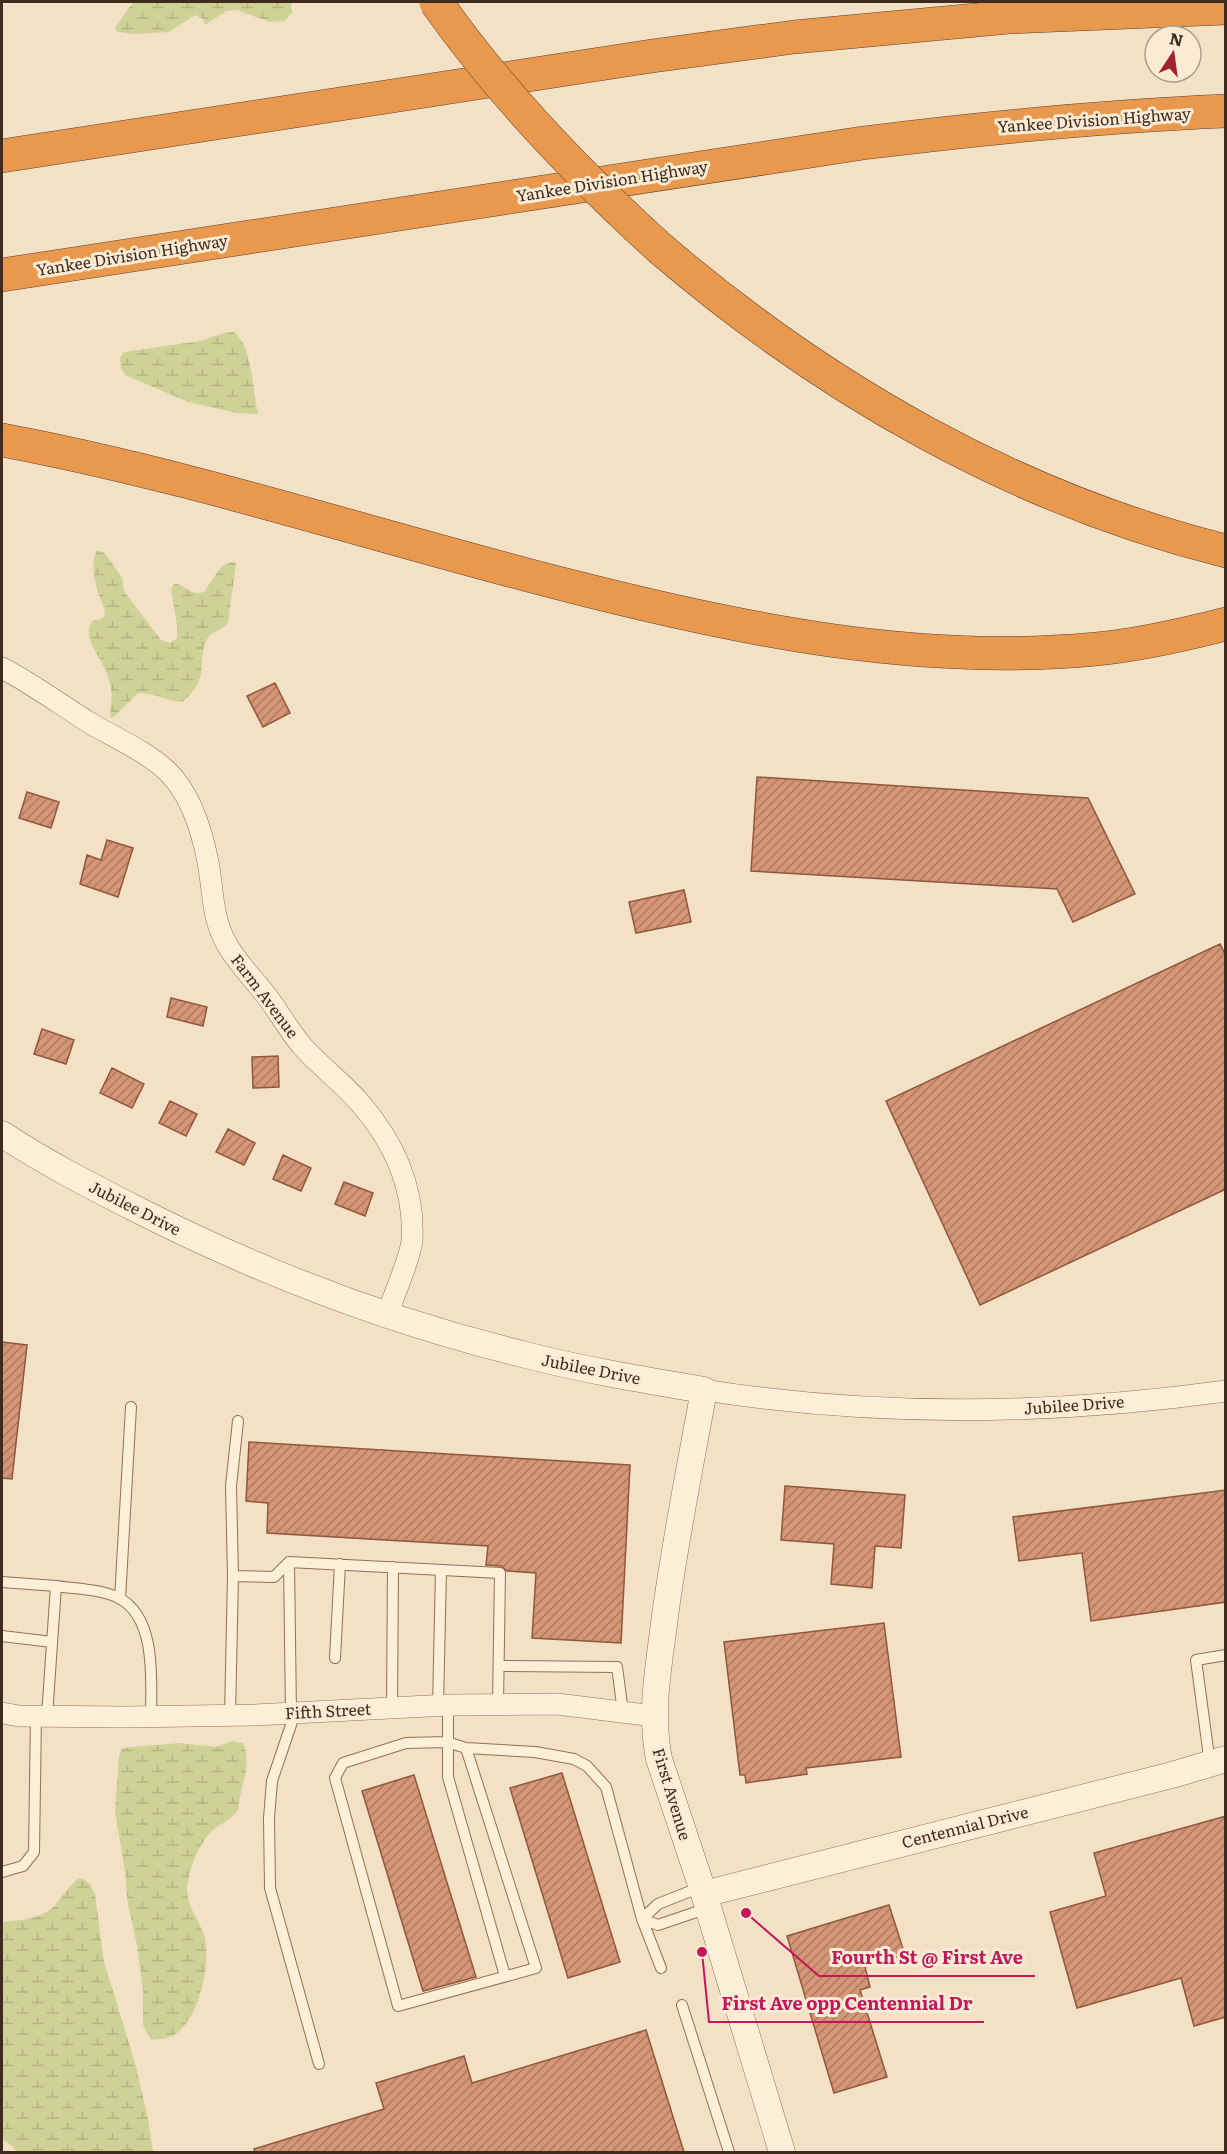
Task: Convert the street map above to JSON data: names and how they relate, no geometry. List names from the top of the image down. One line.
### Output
{"streets":{"highway":["Yankee Division Highway"],"street":["Farm Avenue","Jubilee Drive","Fifth Street","First Avenue","Centennial Drive"]},"crossings":[["Farm Avenue","Jubilee Drive"],["Jubilee Drive","First Avenue"],["Fifth Street","First Avenue"],["First Avenue","Centennial Drive"]],"places":["Fourth St @ First Ave","First Ave opp Centennial Dr"],"north":"top"}
